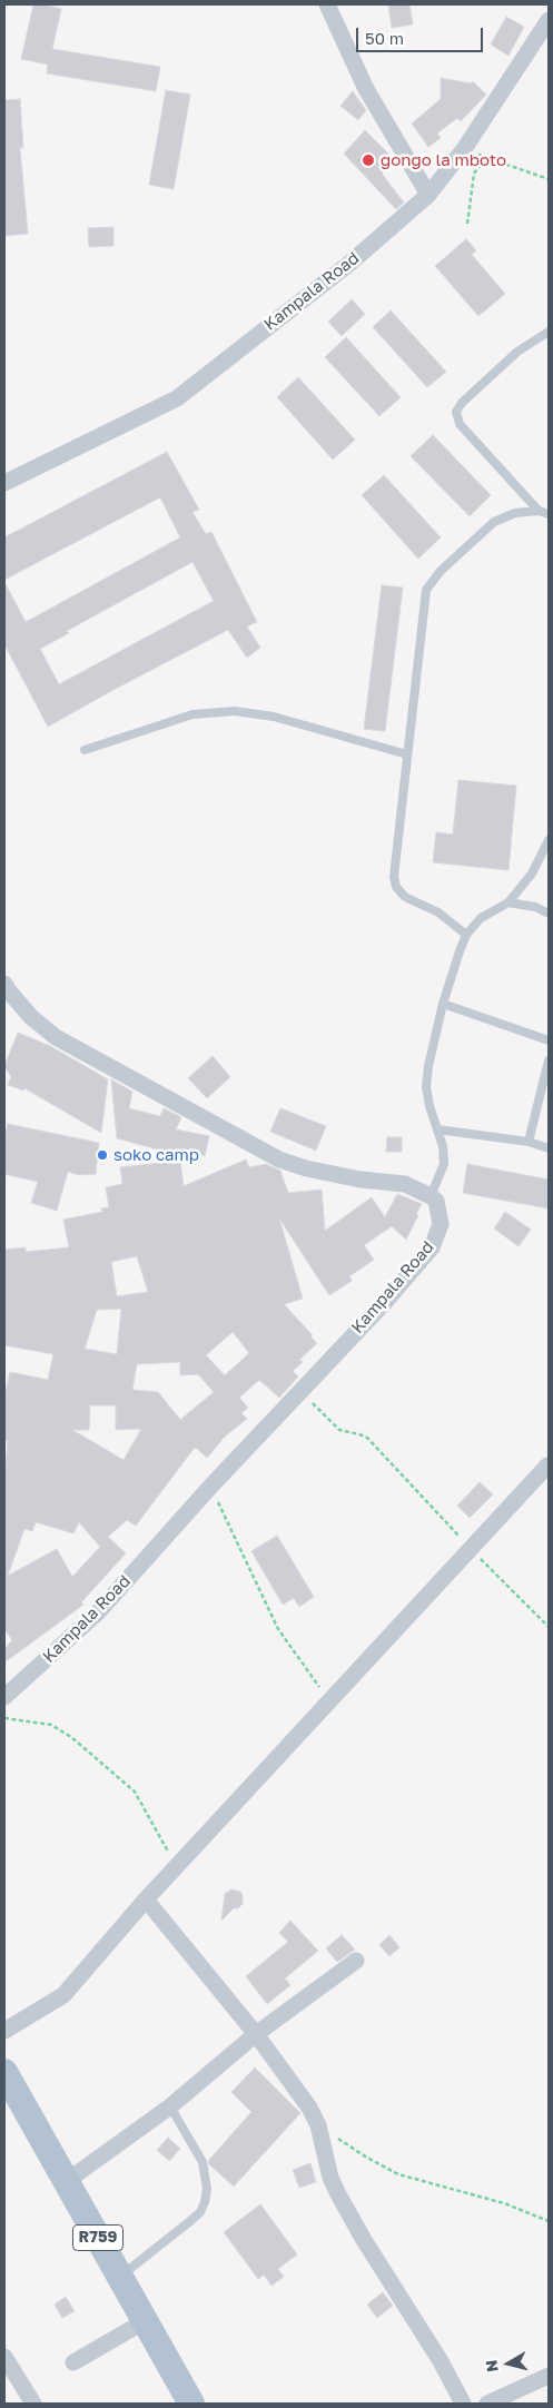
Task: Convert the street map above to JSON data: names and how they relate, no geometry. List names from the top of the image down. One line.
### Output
{"streets":{"main road":["R759"],"street":["Kampala Road"]},"places":["gongo la mboto","soko camp"],"scale_bar":"50 m","north":"left"}
